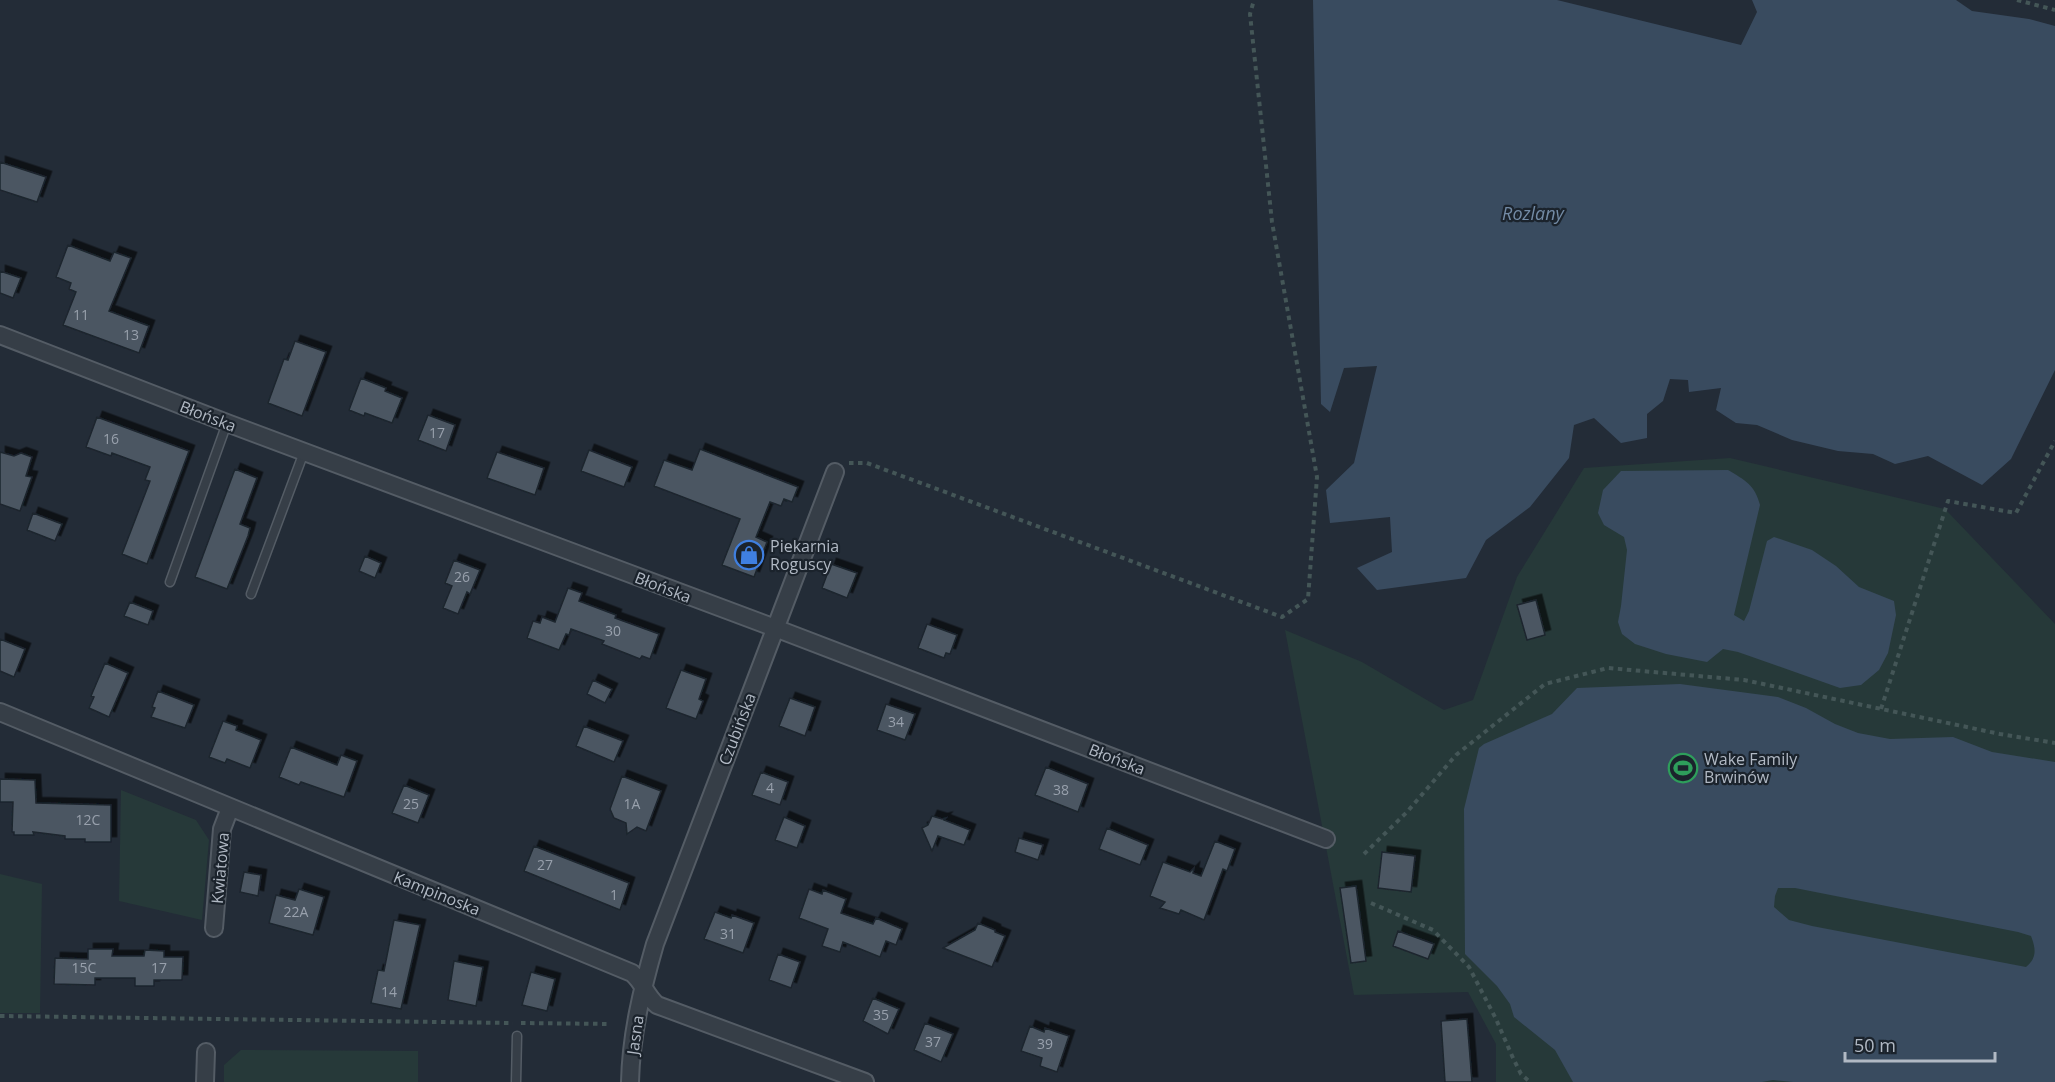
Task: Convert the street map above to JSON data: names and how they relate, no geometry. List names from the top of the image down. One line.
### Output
{"streets":{"street":["Błońska","Czubińska","Kwiatowa","Kampinoska","Jasna"]},"crossings":[["Błońska","Czubińska"],["Czubińska","Kampinoska"],["Czubińska","Jasna"],["Kwiatowa","Kampinoska"],["Kampinoska","Jasna"]],"water":["Rozlany"],"places":{"shop":["Piekarnia Roguscy"],"sports":["Wake Family Brwinów"]},"house_numbers":["11","13","17","16","26","30","34","4","38","25","1A","12C","27","1","22A","31","15C","17","14","35","37","39"],"scale_bar":"50 m"}
